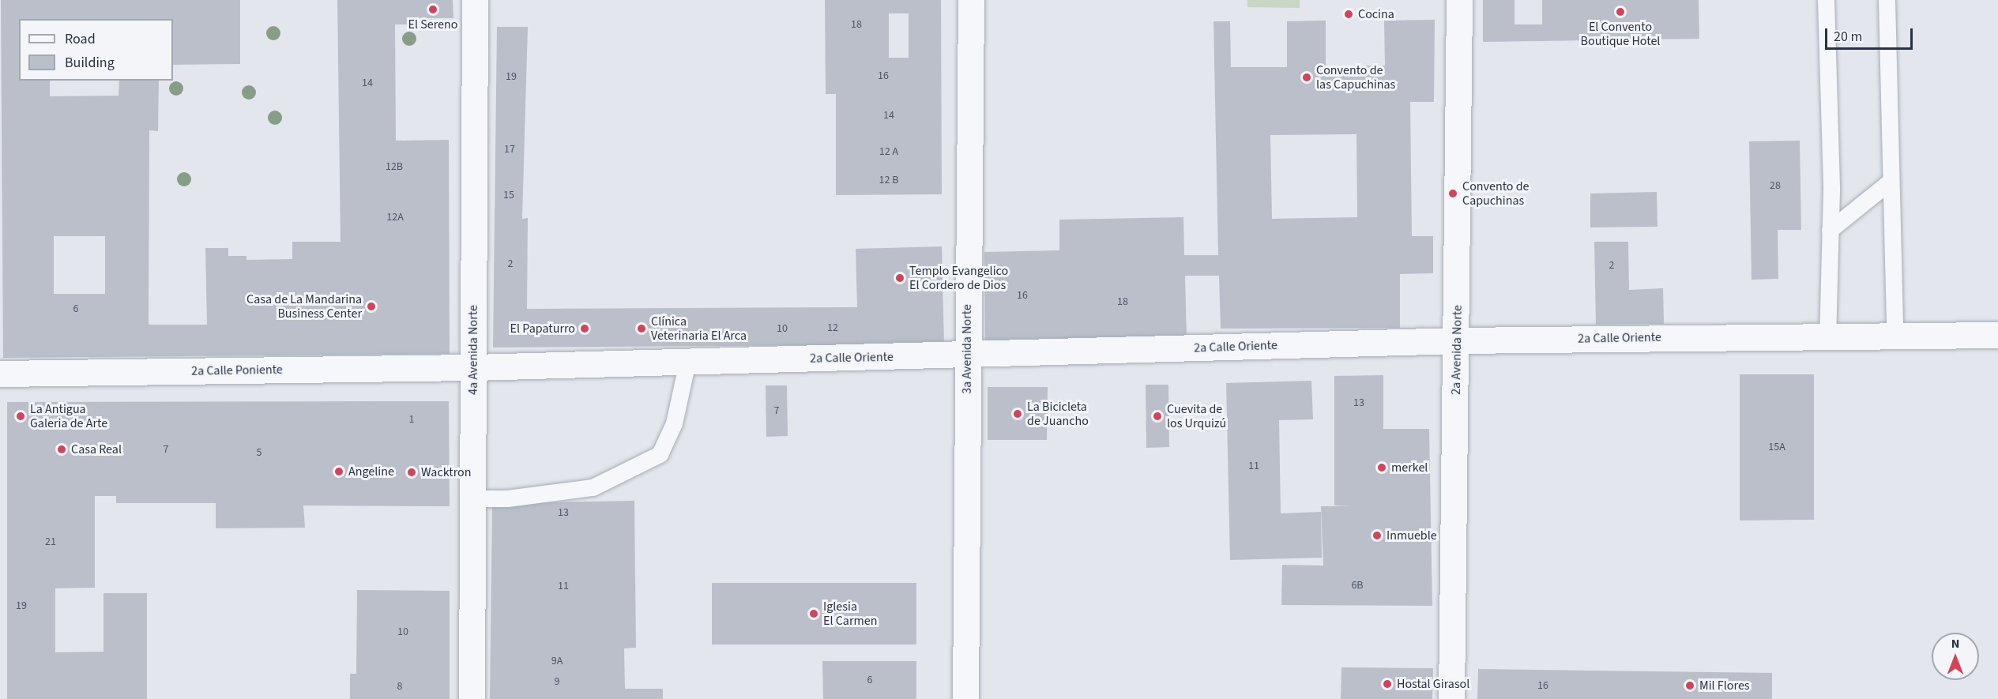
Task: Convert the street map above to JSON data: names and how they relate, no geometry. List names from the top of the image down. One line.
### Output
{"streets":{"street":["2a Calle Oriente","3a Avenida Norte","4a Avenida Norte","2a Avenida Norte","2a Calle Poniente"]},"crossings":[["2a Calle Oriente","3a Avenida Norte"],["2a Calle Oriente","4a Avenida Norte"],["2a Calle Oriente","2a Avenida Norte"],["2a Calle Oriente","2a Calle Poniente"],["4a Avenida Norte","2a Calle Poniente"]],"places":["El Sereno","El Convento Boutique Hotel","Cocina","Convento de las Capuchinas","Convento de Capuchinas","Templo Evangelico El Cordero de Dios","Casa de La Mandarina Business Center","El Papaturro","Clínica Veterinaria El Arca","La Bicicleta de Juancho","La Antigua Galeria de Arte","Cuevita de los Urquizú","Casa Real","merkel","Angeline","Wacktron","Inmueble","Iglesia El Carmen","Hostal Girasol","Mil Flores"],"house_numbers":["18","16","19","14","14","17","12 A","12B","12 B","28","15","12A","2","2","16","18","6","12","10","13","7","1","15A","7","5","11","13","21","6B","11","19","10","9A","6","9","16","8"],"legend":["Road","Building"],"scale_bar":"20 m","north":"top"}
